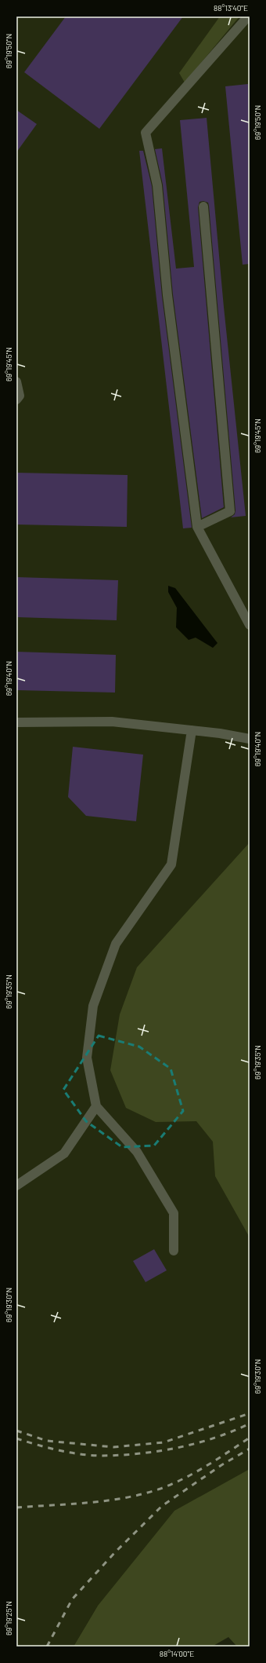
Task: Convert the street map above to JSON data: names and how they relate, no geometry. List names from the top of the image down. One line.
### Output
{"coordinates":["88°13'40\"E","69°19'50\"N","69°19'45\"N","69°19'40\"N","69°19'35\"N","69°19'30\"N","69°19'25\"N","88°14'00\"E"]}
